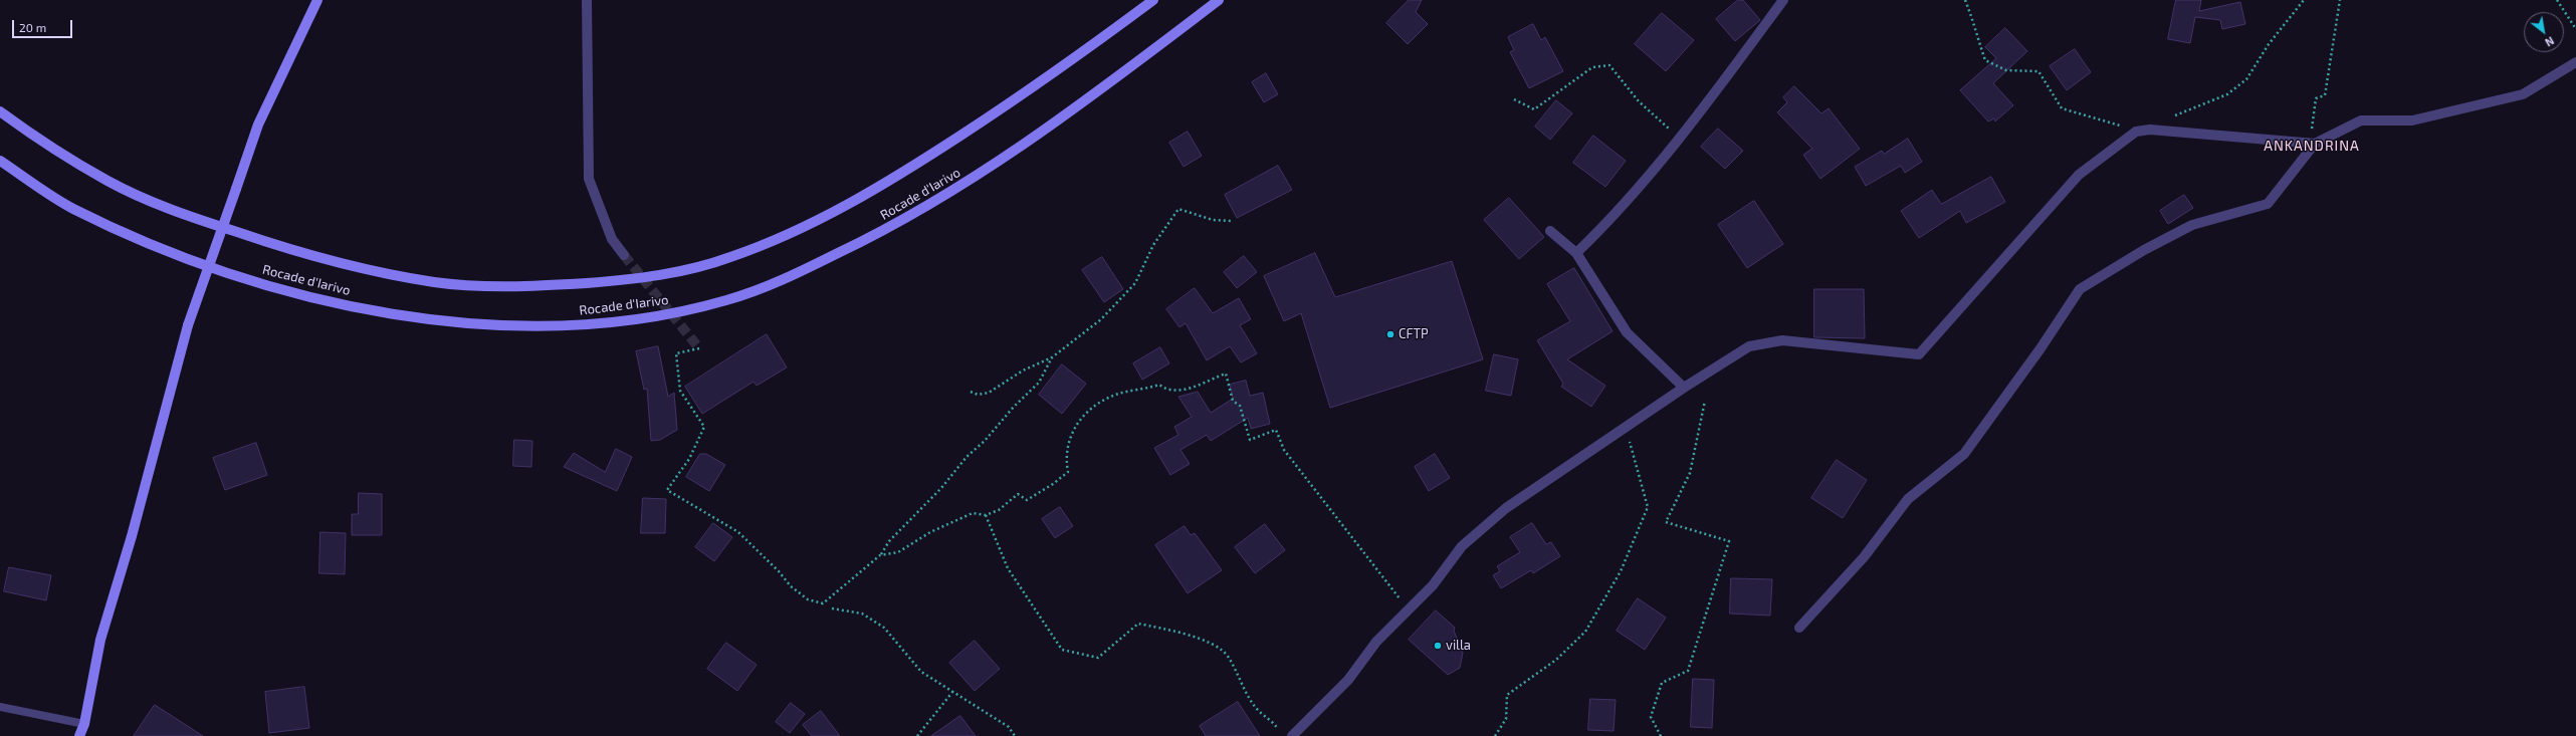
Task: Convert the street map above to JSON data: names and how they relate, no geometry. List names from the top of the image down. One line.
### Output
{"streets":{"main road":["Rocade d'Iarivo"]},"districts":["ANKANDRINA"],"places":["CFTP","villa"],"scale_bar":"20 m","north":"bottom right"}
